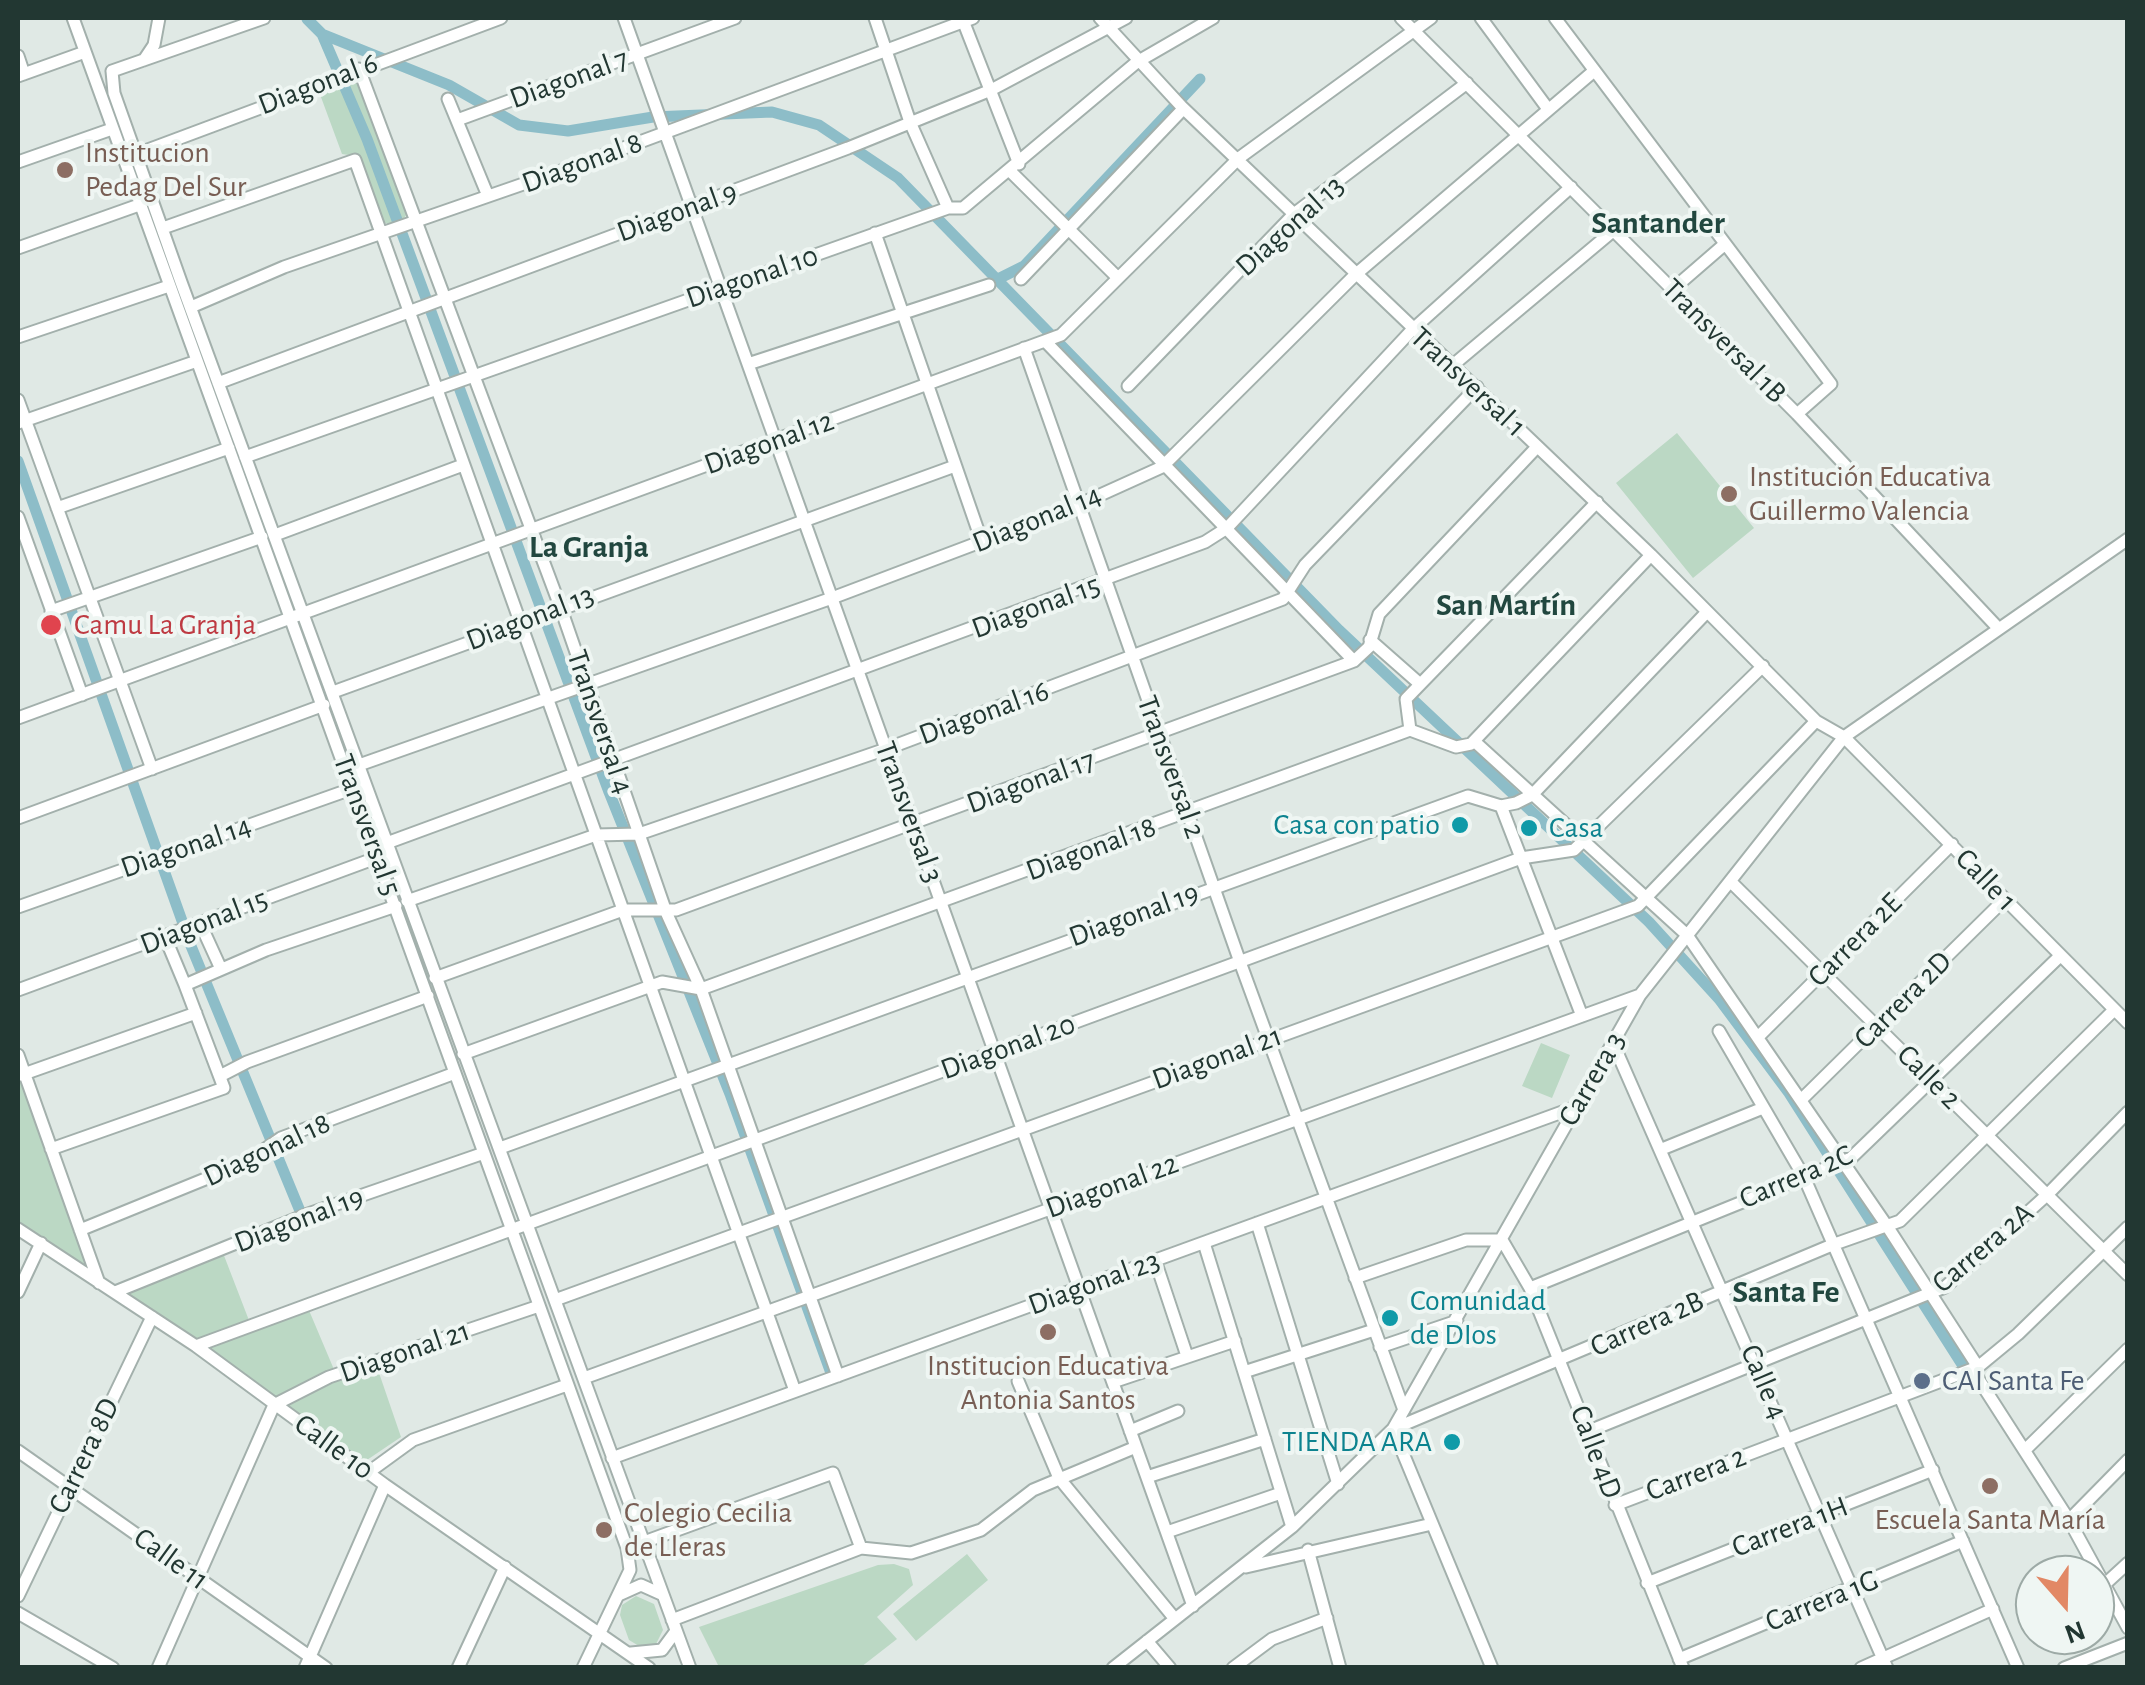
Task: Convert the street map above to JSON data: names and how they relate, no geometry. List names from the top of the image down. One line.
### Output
{"streets":{"street":["Diagonal 7","Diagonal 6","Diagonal 8","Diagonal 9","Diagonal 13","Diagonal 10","Transversal 1B","Transversal 1","Diagonal 12","Diagonal 14","Diagonal 15","Diagonal 16","Transversal 4","Transversal 2","Diagonal 17","Transversal 3","Transversal 5","Diagonal 18","Calle 1","Diagonal 19","Carrera 2E","Carrera 2D","Diagonal 20","Diagonal 21","Calle 2","Carrera 3","Carrera 2C","Diagonal 22","Carrera 2A","Diagonal 23","Carrera 2B","Calle 4","Calle 10","Calle 4D","Carrera 8D","Carrera 2","Carrera 1H","Calle 11","Carrera 1G"]},"crossings":[["Diagonal 7","Transversal 3"],["Diagonal 6","Transversal 4"],["Diagonal 6","Transversal 5"],["Diagonal 8","Transversal 4"],["Diagonal 8","Transversal 3"],["Diagonal 8","Transversal 5"],["Diagonal 9","Transversal 1"],["Diagonal 9","Transversal 4"],["Diagonal 9","Transversal 3"],["Diagonal 9","Transversal 5"],["Diagonal 13","Transversal 1B"],["Diagonal 13","Transversal 1"],["Diagonal 13","Transversal 4"],["Diagonal 13","Transversal 3"],["Diagonal 13","Transversal 5"],["Diagonal 10","Transversal 1"],["Diagonal 10","Transversal 4"],["Diagonal 10","Transversal 3"],["Diagonal 10","Transversal 5"],["Transversal 1B","Diagonal 12"],["Transversal 1B","Diagonal 14"],["Transversal 1B","Diagonal 15"],["Transversal 1B","Carrera 3"],["Transversal 1","Diagonal 12"],["Transversal 1","Diagonal 14"],["Transversal 1","Diagonal 15"],["Transversal 1","Calle 1"],["Transversal 1","Diagonal 20"],["Transversal 1","Diagonal 21"],["Transversal 1","Carrera 3"],["Diagonal 12","Transversal 4"],["Diagonal 12","Transversal 2"],["Diagonal 12","Transversal 3"],["Diagonal 12","Transversal 5"],["Diagonal 14","Transversal 4"],["Diagonal 14","Transversal 2"],["Diagonal 14","Transversal 3"],["Diagonal 14","Transversal 5"],["Diagonal 15","Transversal 4"],["Diagonal 15","Transversal 2"],["Diagonal 15","Transversal 3"],["Diagonal 15","Transversal 5"],["Diagonal 16","Transversal 4"],["Diagonal 16","Transversal 2"],["Diagonal 16","Transversal 3"],["Diagonal 16","Transversal 5"],["Transversal 4","Diagonal 17"],["Transversal 4","Diagonal 18"],["Transversal 4","Diagonal 19"],["Transversal 4","Diagonal 20"],["Transversal 4","Diagonal 21"],["Transversal 4","Diagonal 22"],["Transversal 4","Diagonal 23"],["Transversal 2","Diagonal 17"],["Transversal 2","Diagonal 18"],["Transversal 2","Diagonal 19"],["Transversal 2","Diagonal 20"],["Transversal 2","Diagonal 21"],["Transversal 2","Carrera 3"],["Transversal 2","Diagonal 22"],["Transversal 2","Diagonal 23"],["Diagonal 17","Transversal 3"],["Diagonal 17","Transversal 5"],["Transversal 3","Diagonal 18"],["Transversal 3","Diagonal 19"],["Transversal 3","Diagonal 20"],["Transversal 3","Diagonal 21"],["Transversal 3","Carrera 3"],["Transversal 3","Diagonal 22"],["Transversal 3","Diagonal 23"],["Transversal 5","Diagonal 18"],["Transversal 5","Diagonal 19"],["Transversal 5","Diagonal 20"],["Transversal 5","Diagonal 21"],["Transversal 5","Diagonal 22"],["Transversal 5","Diagonal 23"],["Transversal 5","Calle 10"],["Calle 1","Carrera 2E"],["Calle 1","Carrera 2D"],["Calle 1","Carrera 3"],["Calle 1","Carrera 2C"],["Calle 1","Carrera 2B"],["Diagonal 19","Calle 10"],["Carrera 2E","Calle 2"],["Carrera 2D","Calle 2"],["Diagonal 20","Calle 10"],["Diagonal 21","Calle 10"],["Calle 2","Carrera 3"],["Calle 2","Carrera 2C"],["Calle 2","Carrera 2A"],["Calle 2","Carrera 2B"],["Calle 2","Carrera 2"],["Carrera 3","Diagonal 22"],["Carrera 3","Diagonal 23"],["Carrera 3","Carrera 2B"],["Carrera 3","Calle 4"],["Carrera 3","Calle 4D"],["Carrera 2C","Calle 4"],["Carrera 2C","Calle 4D"],["Carrera 2A","Calle 4"],["Carrera 2A","Calle 4D"],["Carrera 2B","Calle 4"],["Carrera 2B","Calle 4D"],["Calle 4","Carrera 2"],["Calle 4","Carrera 1H"],["Calle 4","Carrera 1G"],["Calle 10","Carrera 8D"],["Calle 4D","Carrera 2"],["Calle 4D","Carrera 1H"],["Calle 4D","Carrera 1G"],["Carrera 8D","Calle 11"]],"districts":["Santander","La Granja","San Martín","Santa Fe"],"places":["Institucion Pedag Del Sur","Institución Educativa Guillermo Valencia","Camu La Granja","Casa con patio","Casa","Comunidad de DIos","Institucion Educativa Antonia Santos","CAI Santa Fe","TIENDA ARA","Escuela Santa María","Colegio Cecilia de Lleras"],"north":"bottom"}
